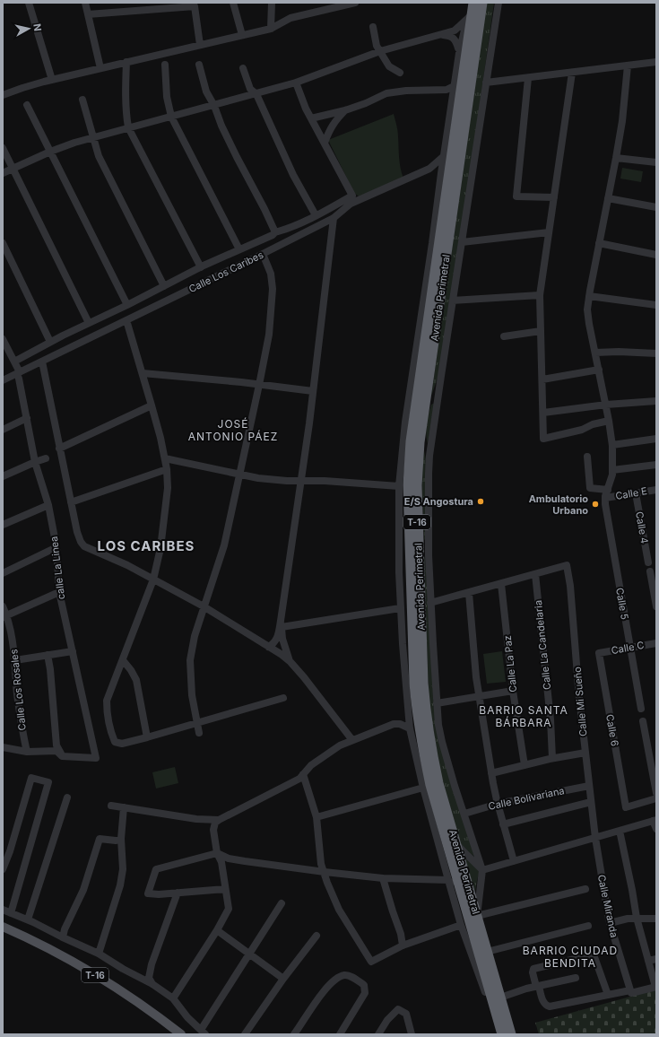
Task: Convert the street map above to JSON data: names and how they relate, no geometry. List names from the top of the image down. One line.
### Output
{"streets":{"highway":["Avenida Perimetral","T-16"],"street":["Calle Los Caribes","Calle E","Calle 4","calle La Linea","Calle 5","Calle La Candelaria","Calle C","Calle La Paz","Calle Los Rosales","Calle Mi Sueño","Calle 6","Calle Bolivariana","Calle Miranda"]},"crossings":[["Calle Los Caribes","calle La Linea"],["Avenida Perimetral","Calle Bolivariana"],["Calle E","Calle 4"],["Calle E","Calle 5"],["Calle 5","Calle C"],["Calle La Candelaria","Calle Mi Sueño"],["Calle C","Calle 6"],["Calle Mi Sueño","Calle Bolivariana"],["Calle Mi Sueño","Calle Miranda"]],"districts":["JOSÉ ANTONIO PÁEZ","LOS CARIBES","BARRIO SANTA BÁRBARA","BARRIO CIUDAD BENDITA"],"places":["E/S Angostura","Ambulatorio Urbano"],"north":"right"}
